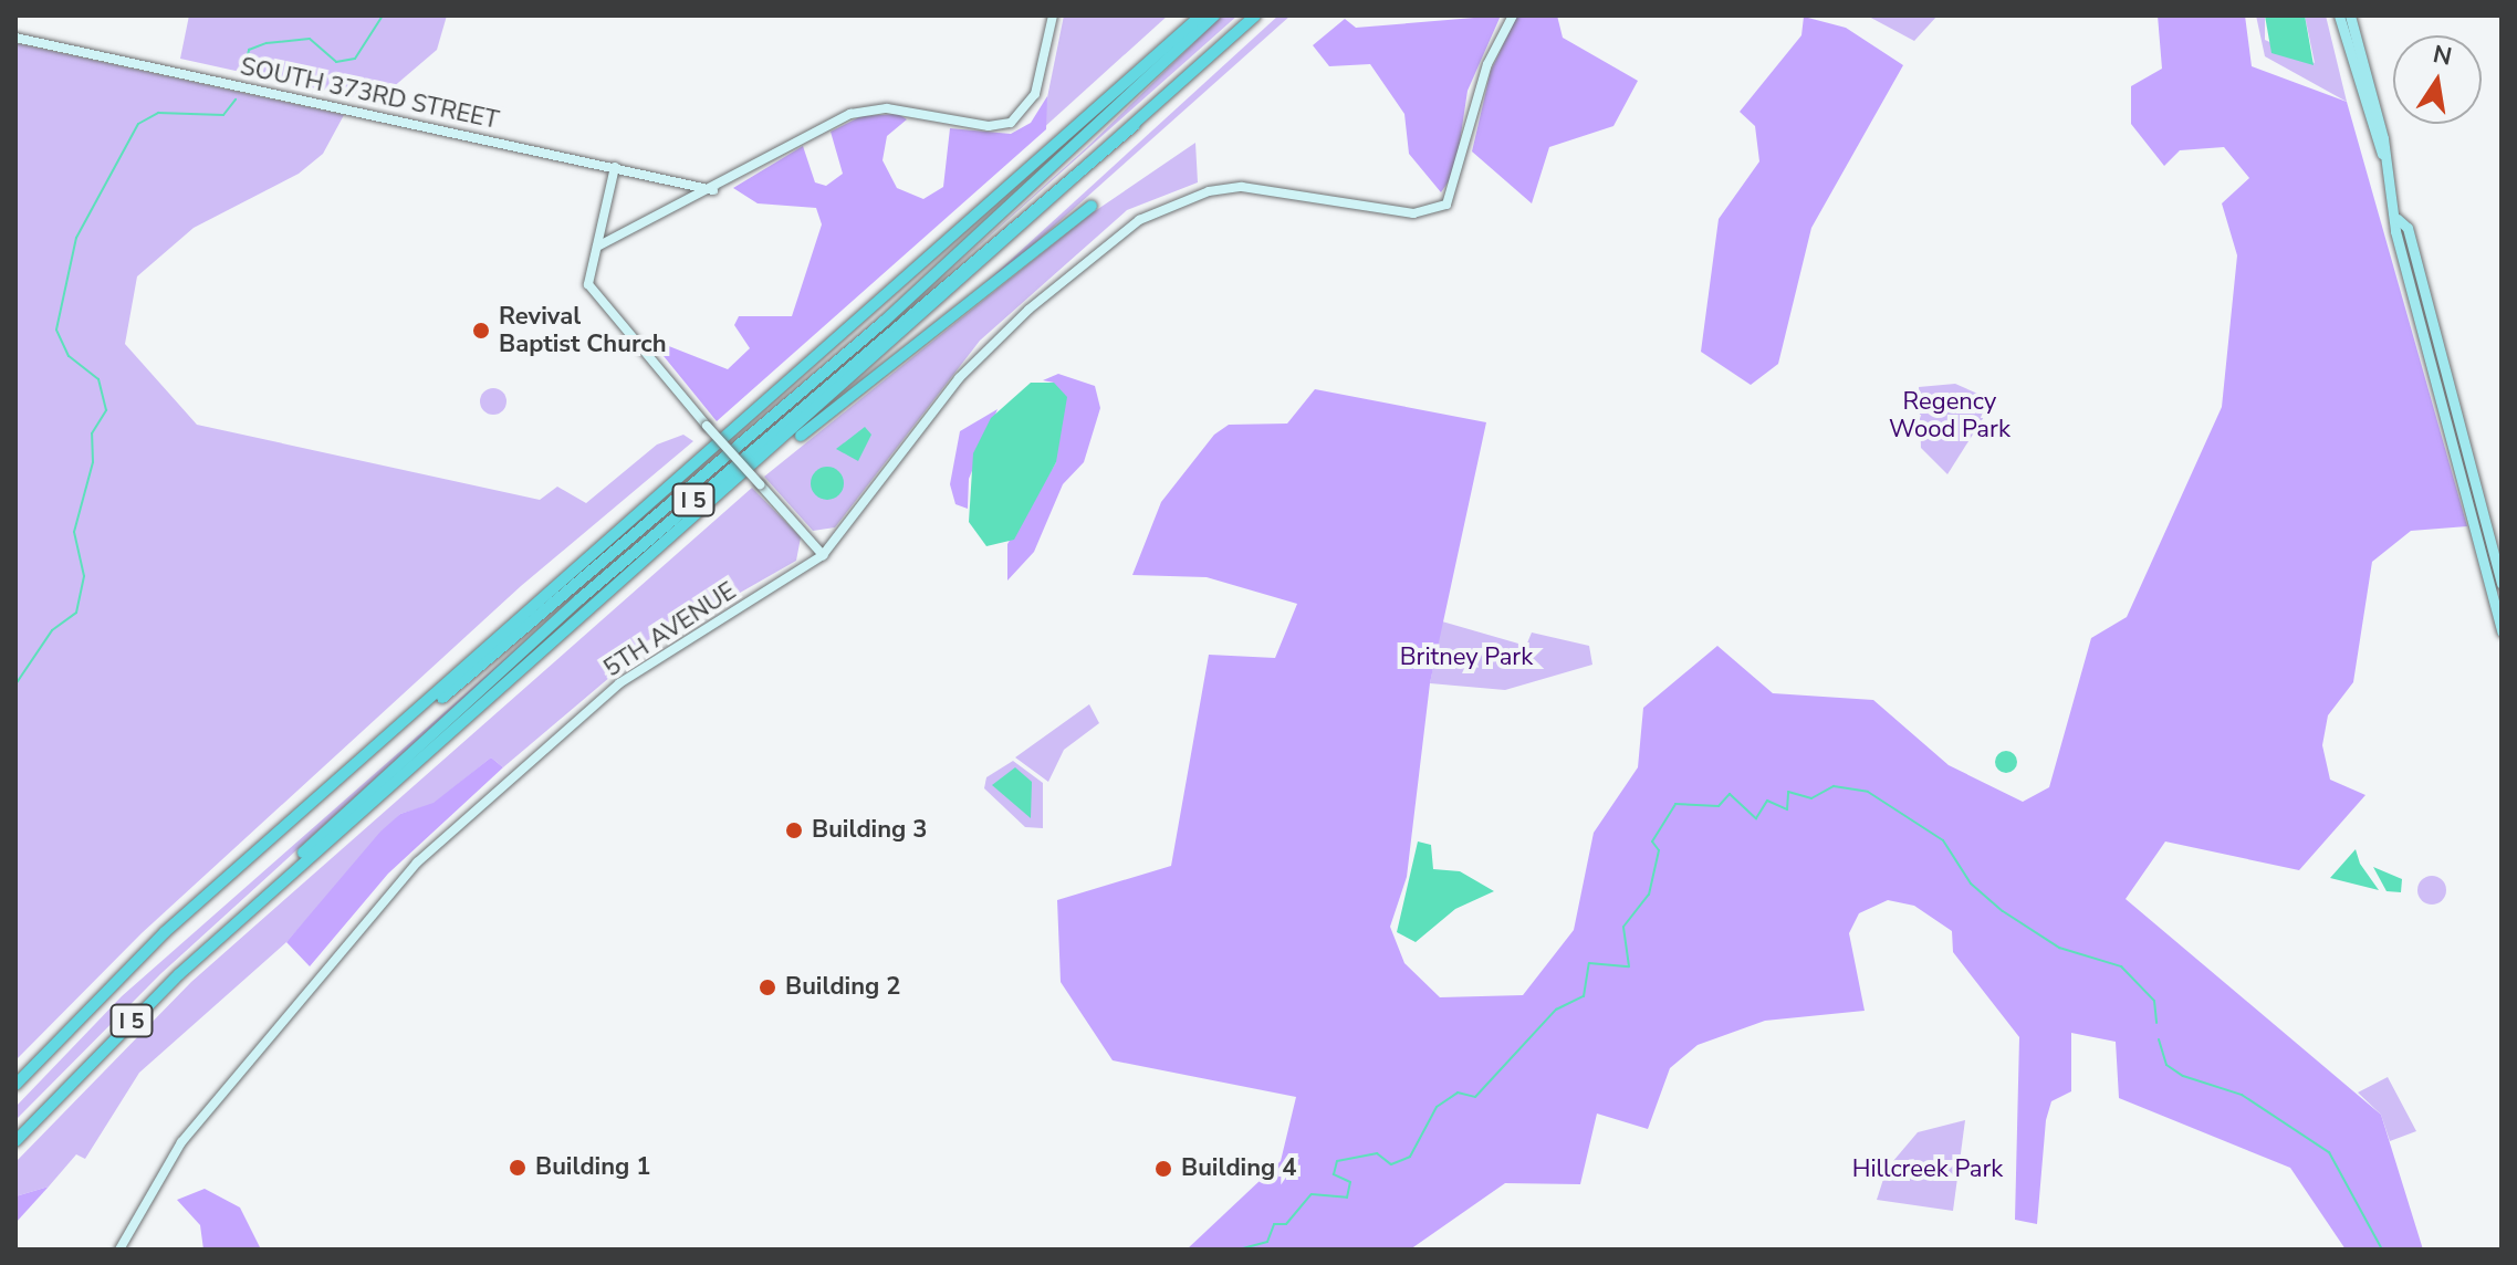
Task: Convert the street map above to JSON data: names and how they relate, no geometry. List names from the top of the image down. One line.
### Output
{"streets":{"highway":["I 5"],"street":["SOUTH 373RD STREET","5TH AVENUE"]},"parks":["Regency Wood Park","Britney Park","Hillcreek Park"],"places":["Revival Baptist Church","Building 3","Building 2","Building 1","Building 4"],"north":"top"}
